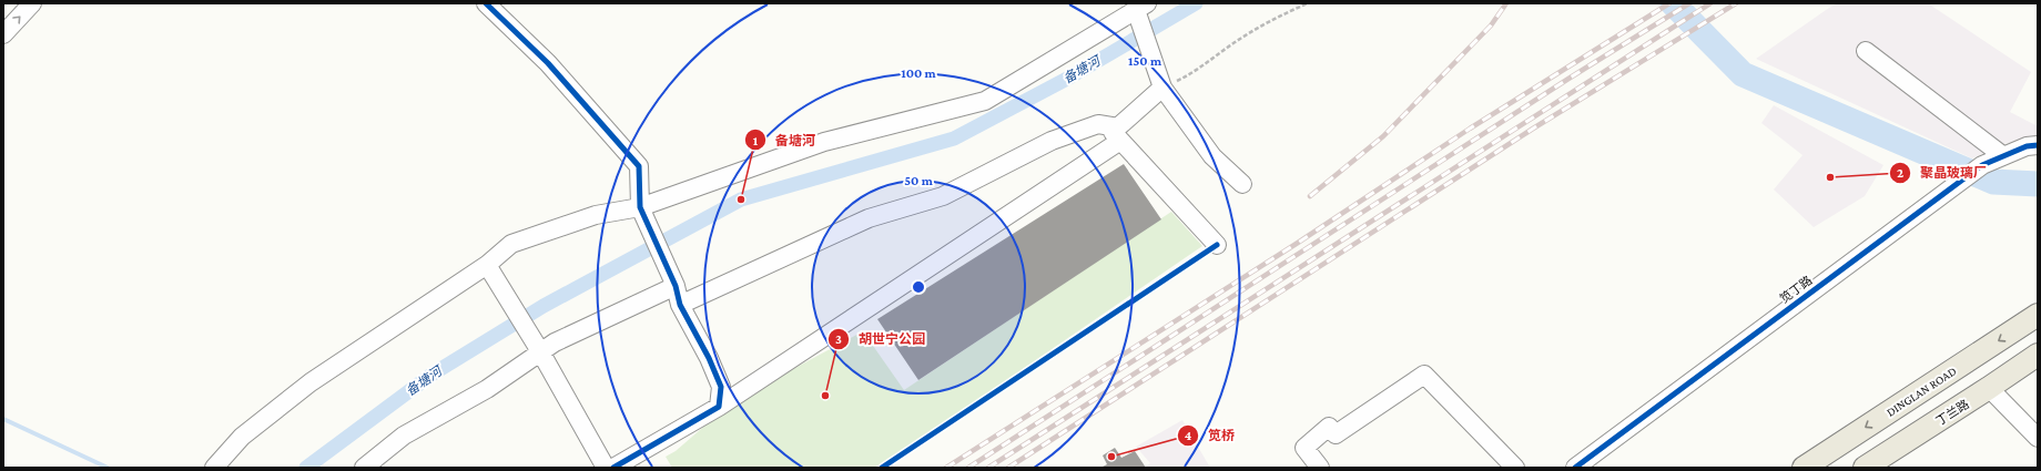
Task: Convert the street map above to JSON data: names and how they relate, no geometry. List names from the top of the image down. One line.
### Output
{"streets":{"main road":["DINGLAN ROAD","丁兰路"],"street":["笕丁路"]},"one_way":["DINGLAN ROAD"],"water":["备塘河"],"places":["聚晶玻璃厂","备塘河","胡世宁公园","笕桥"],"rings":["150 m","100 m","50 m"]}
